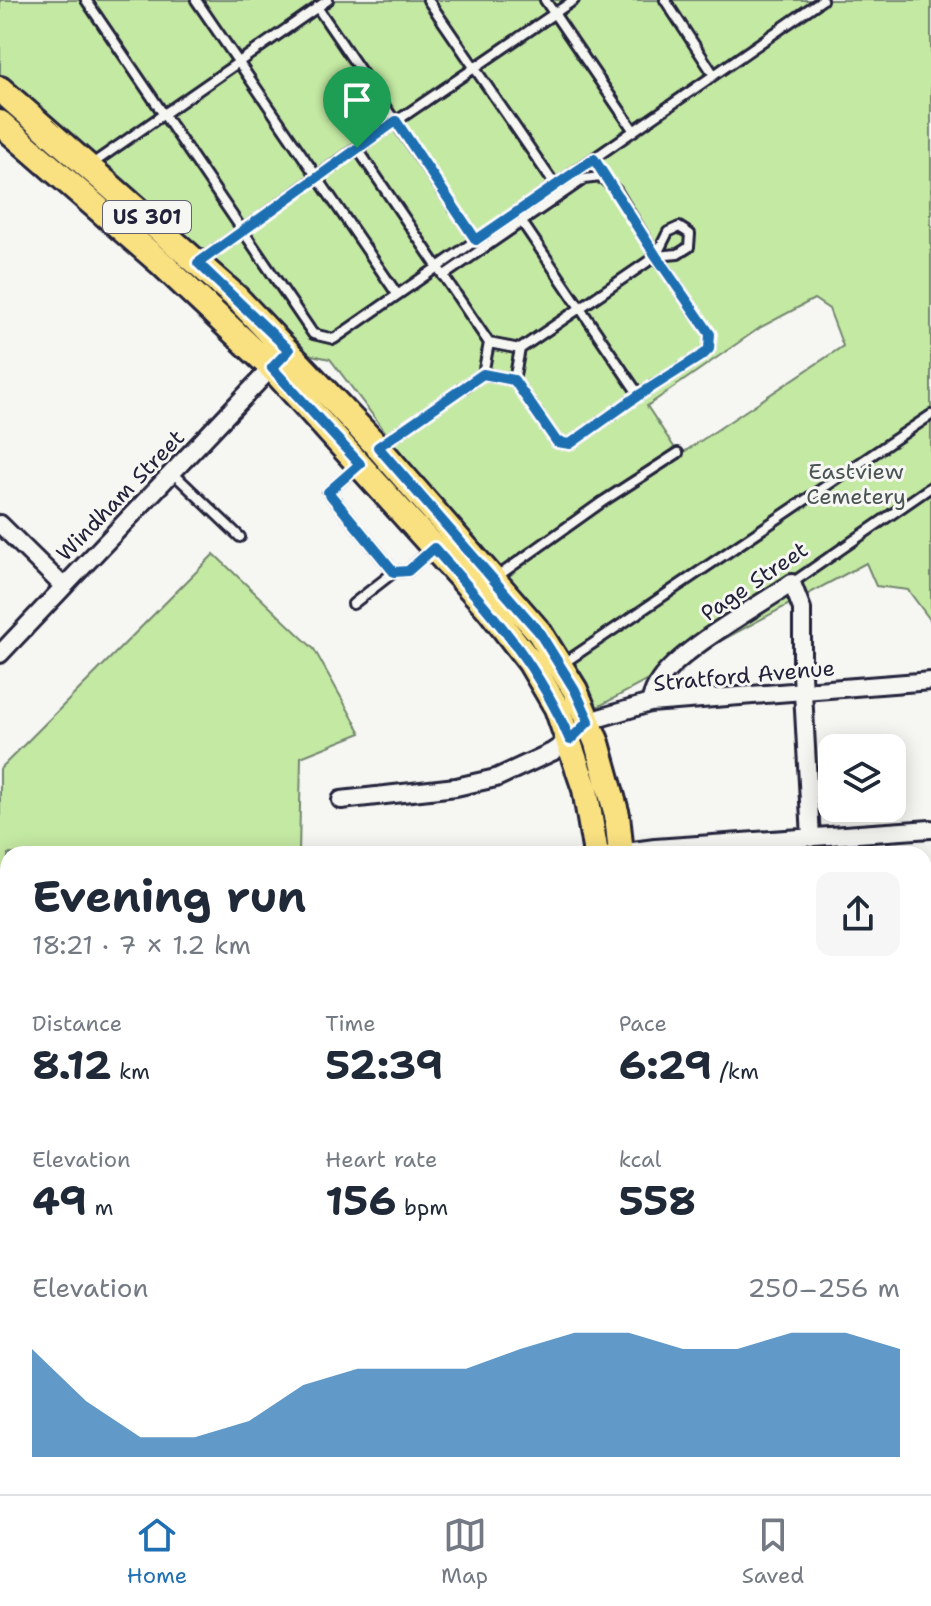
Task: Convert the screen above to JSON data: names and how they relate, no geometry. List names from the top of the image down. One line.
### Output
{"streets":{"main road":["US 301"],"street":["Windham Street","Page Street","Stratford Avenue"]},"crossings":[["US 301","Windham Street"],["US 301","Stratford Avenue"],["Page Street","Stratford Avenue"]],"parks":["Eastview Cemetery"],"page":{"heading":["Evening run","18:21 · 7 × 1.2 km"],"stats":[["Distance","8.12 km"],["Time","52:39"],["Pace","6:29 /km"],["Elevation","49 m"],["Heart rate","156 bpm"],["kcal","558"]],"chart":["Elevation","250–256 m"],"tabs":["Home","Map","Saved"]}}
